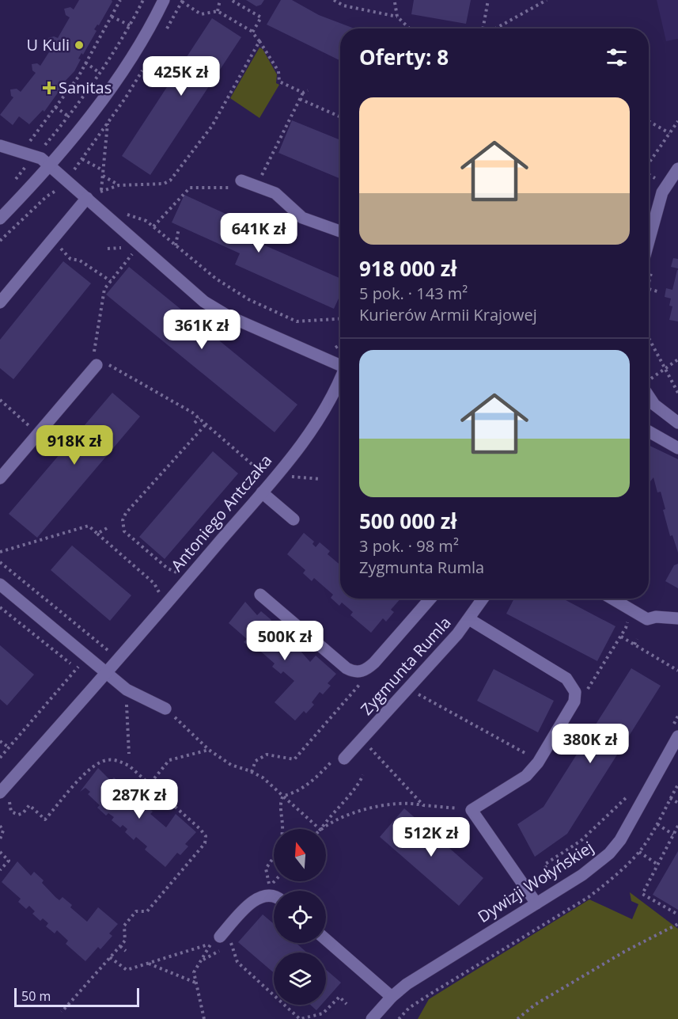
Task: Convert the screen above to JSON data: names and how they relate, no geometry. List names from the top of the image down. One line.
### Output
{"streets":{"street":["Antoniego Antczaka","Zygmunta Rumla","Dywizji Wołyńskiej"]},"places":{"other":["U Kuli"],"health":["Sanitas"]},"scale_bar":"50 m","north":"top","page":{"heading":"Oferty: 8","price":["425K zł","641K zł","361K zł","918K zł","500K zł","380K zł","287K zł","512K zł"],"list":[{"name":"918 000 zł","note":"5 pok. · 143 m² · Kurierów Armii Krajowej"},{"name":"500 000 zł","note":"3 pok. · 98 m² · Zygmunta Rumla"}],"scale":"50 m"}}
